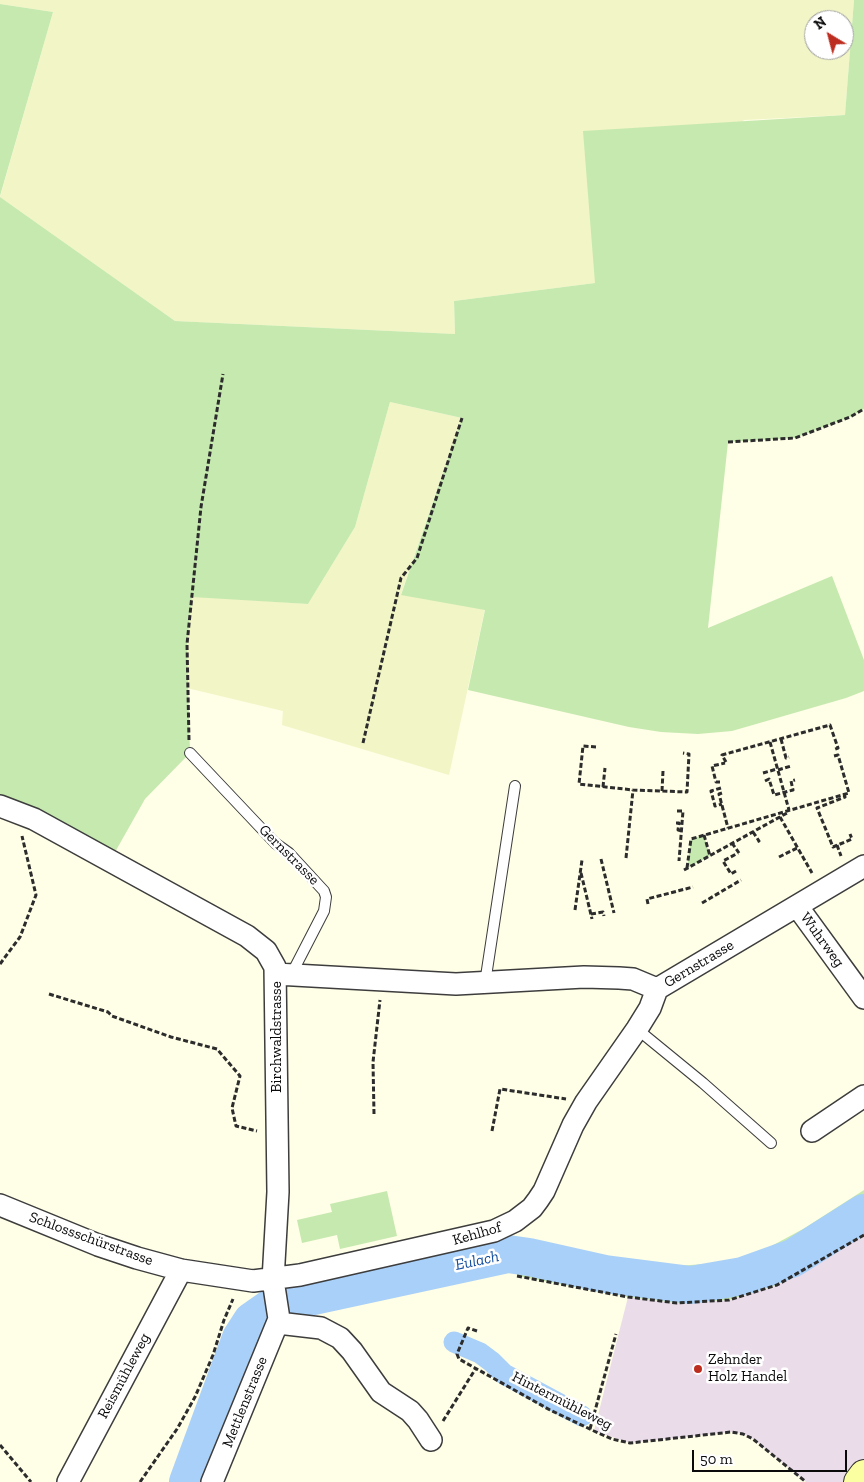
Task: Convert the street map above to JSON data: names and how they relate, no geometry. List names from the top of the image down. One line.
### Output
{"streets":{"street":["Gernstrasse","Wuhrweg","Birchwaldstrasse","Kehlhof","Schlossschürstrasse","Reismühleweg","Mettlenstrasse"],"path":["Hintermühleweg"]},"crossings":[["Gernstrasse","Wuhrweg"],["Gernstrasse","Birchwaldstrasse"],["Gernstrasse","Kehlhof"],["Birchwaldstrasse","Kehlhof"],["Birchwaldstrasse","Schlossschürstrasse"],["Kehlhof","Schlossschürstrasse"],["Schlossschürstrasse","Reismühleweg"]],"water":["Eulach"],"places":["Zehnder Holz Handel"],"scale_bar":"50 m","north":"top left"}
